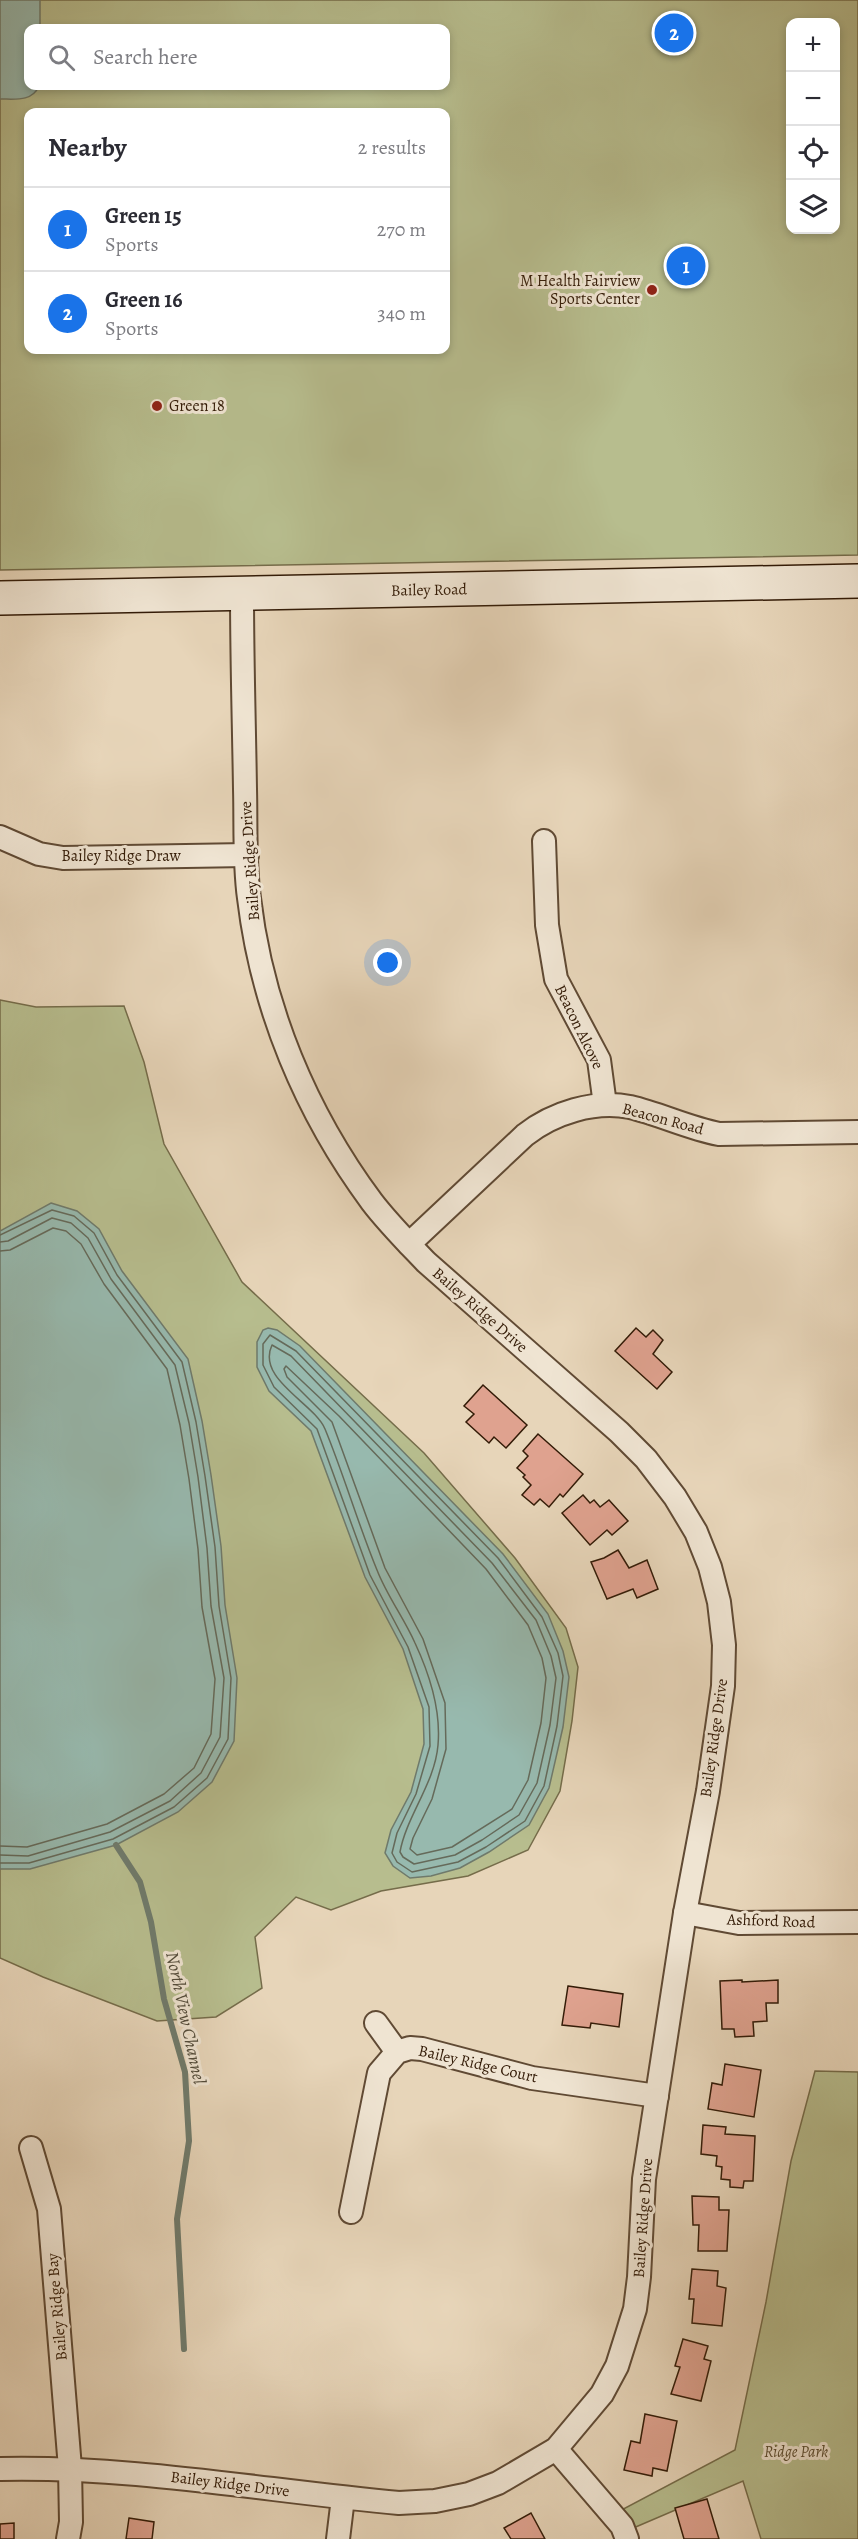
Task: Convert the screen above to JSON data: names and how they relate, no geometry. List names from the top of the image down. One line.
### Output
{"streets":{"main road":["Bailey Road"],"street":["Bailey Ridge Draw","Bailey Ridge Drive","Beacon Alcove","Beacon Road","Ashford Road","Bailey Ridge Court","Bailey Ridge Bay"]},"crossings":[["Bailey Road","Bailey Ridge Drive"],["Bailey Ridge Draw","Bailey Ridge Drive"],["Bailey Ridge Drive","Beacon Road"],["Bailey Ridge Drive","Ashford Road"],["Bailey Ridge Drive","Bailey Ridge Court"],["Bailey Ridge Drive","Bailey Ridge Bay"],["Beacon Alcove","Beacon Road"]],"water":["North View Channel"],"parks":["Ridge Park"],"places":["M Health Fairview Sports Center","Green 18"],"page":{"pins":["2","1"],"map_buttons":["+","−"],"search":"Search here","heading":["Nearby","2 results"],"list":[{"mark":"1","name":"Green 15","note":"Sports","value":"270 m"},{"mark":"2","name":"Green 16","note":"Sports","value":"340 m"}]}}
